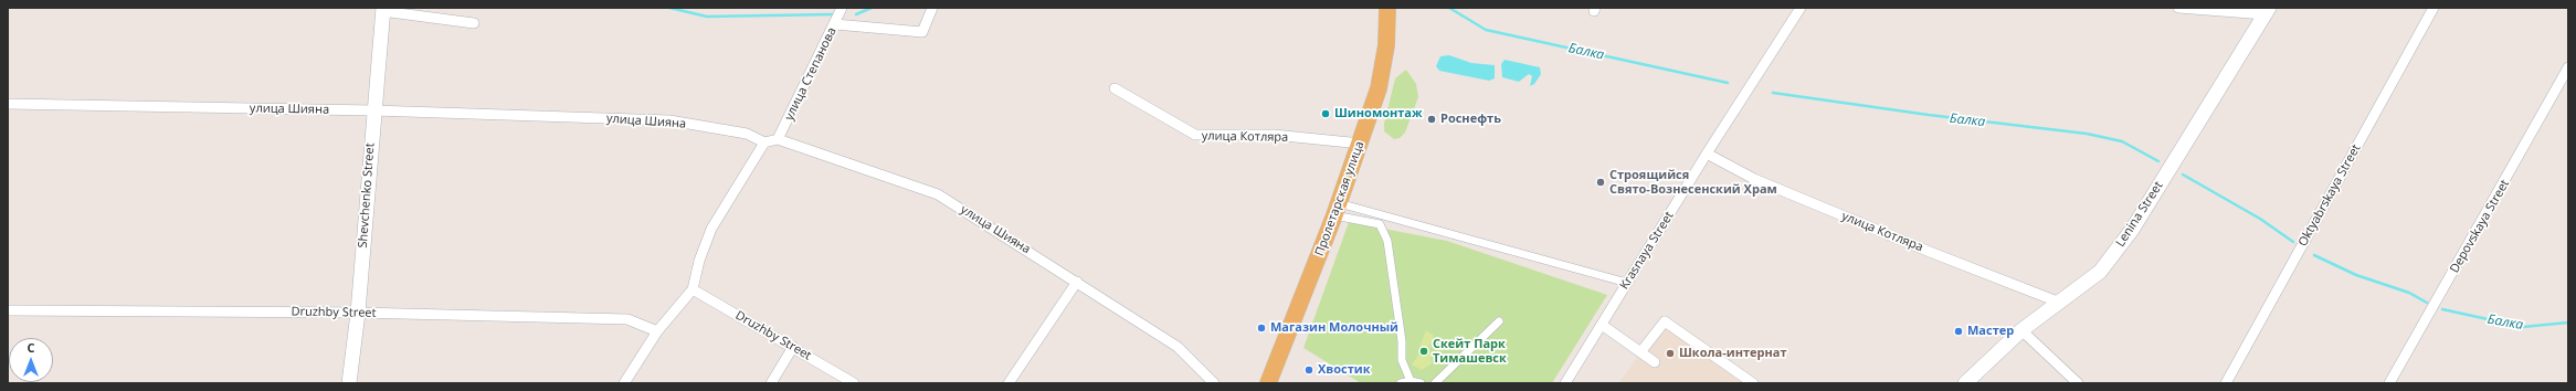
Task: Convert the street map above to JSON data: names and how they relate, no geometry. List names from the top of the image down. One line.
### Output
{"streets":{"main road":["Shevchenko Street","Пролетарская улица","Lenina Street"],"street":["улица Степанова","улица Шияна","улица Котляра","Oktyabrskaya Street","Depovskaya Street","Krasnaya Street","Druzhby Street"]},"crossings":[["улица Степанова","улица Шияна"],["улица Шияна","Shevchenko Street"],["улица Котляра","Пролетарская улица"],["улица Котляра","Lenina Street"],["улица Котляра","Krasnaya Street"],["Shevchenko Street","Druzhby Street"]],"water":["Балка"],"places":["Шиномонтаж","Роснефть","Строящийся Свято-Вознесенский Храм","Магазин Молочный","Мастер","Скейт Парк Тимашевск","Школа-интернат","Хвостик"],"north":"top"}
